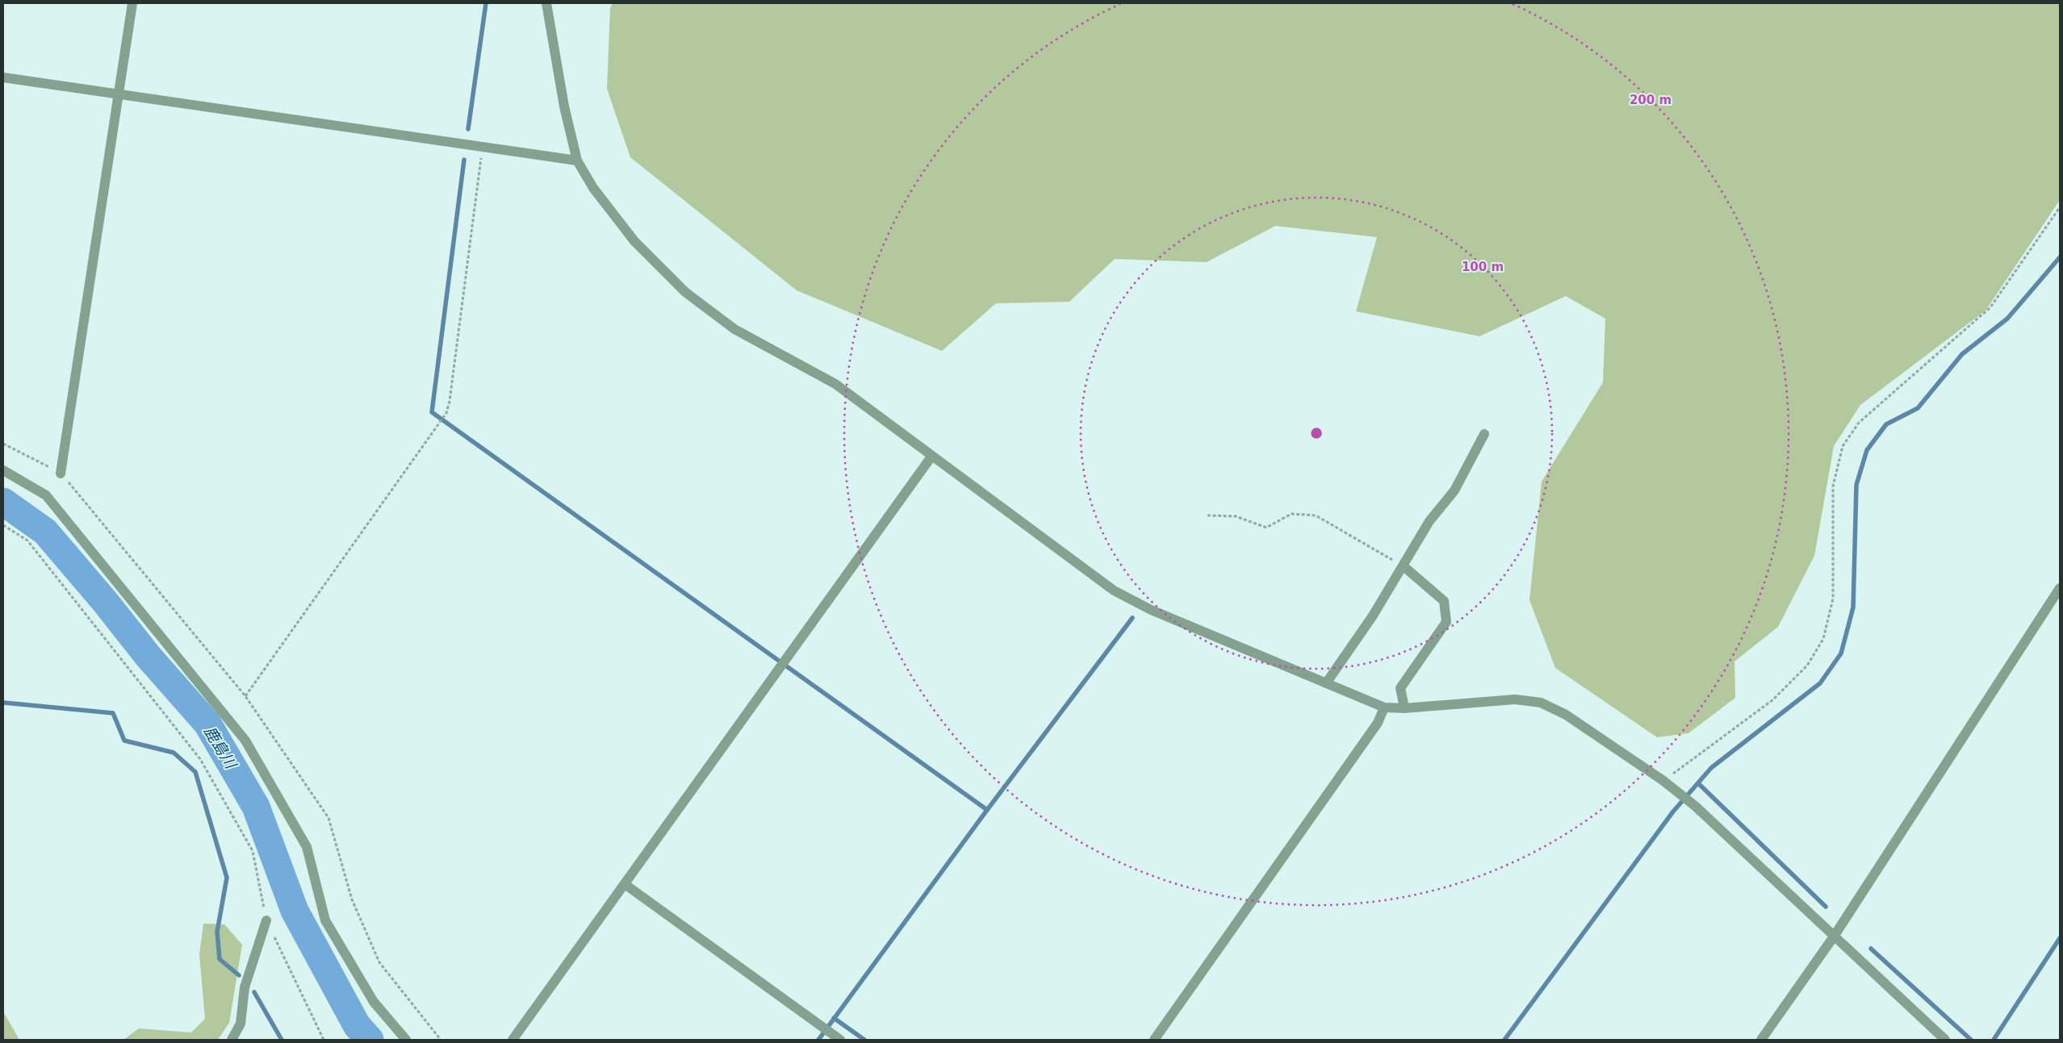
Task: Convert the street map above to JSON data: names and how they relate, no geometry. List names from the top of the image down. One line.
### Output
{"water":["鹿島川"],"rings":["200 m","100 m"]}
